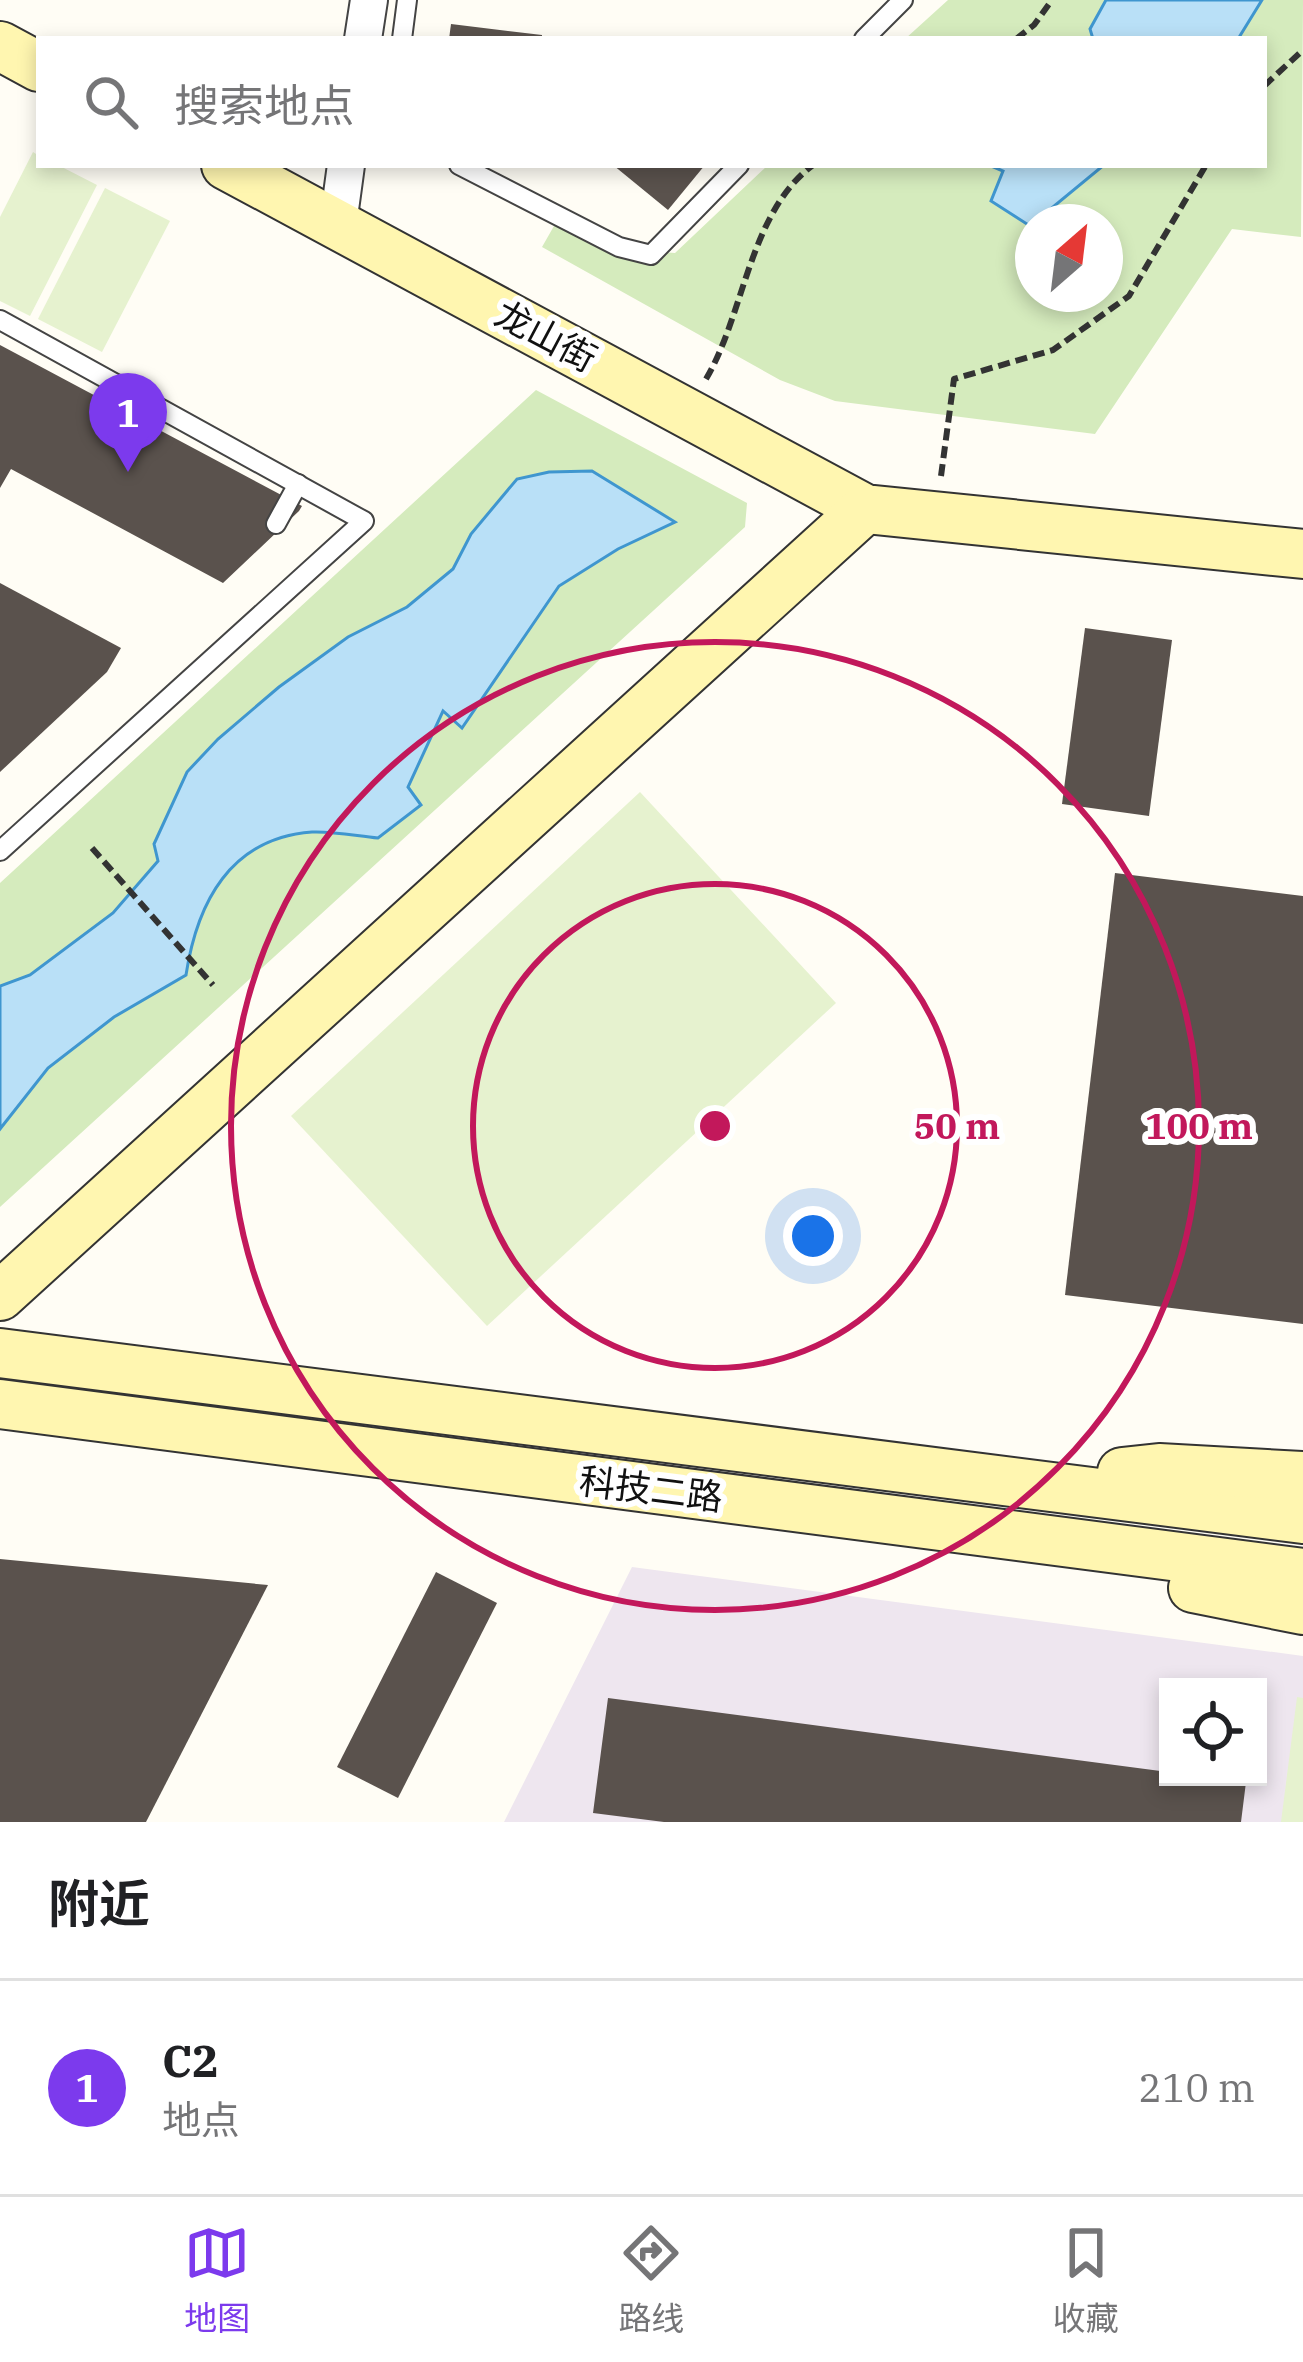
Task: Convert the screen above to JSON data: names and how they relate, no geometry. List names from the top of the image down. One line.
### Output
{"streets":{"street":["龙山街","科技二路"]},"north":"top right","page":{"search":"搜索地点","pins":"1","heading":"附近","list":[{"mark":"1","name":"C2","note":"地点","value":"210 m"}],"nav":["地图","路线","收藏"]},"rings":["50 m","100 m"]}
